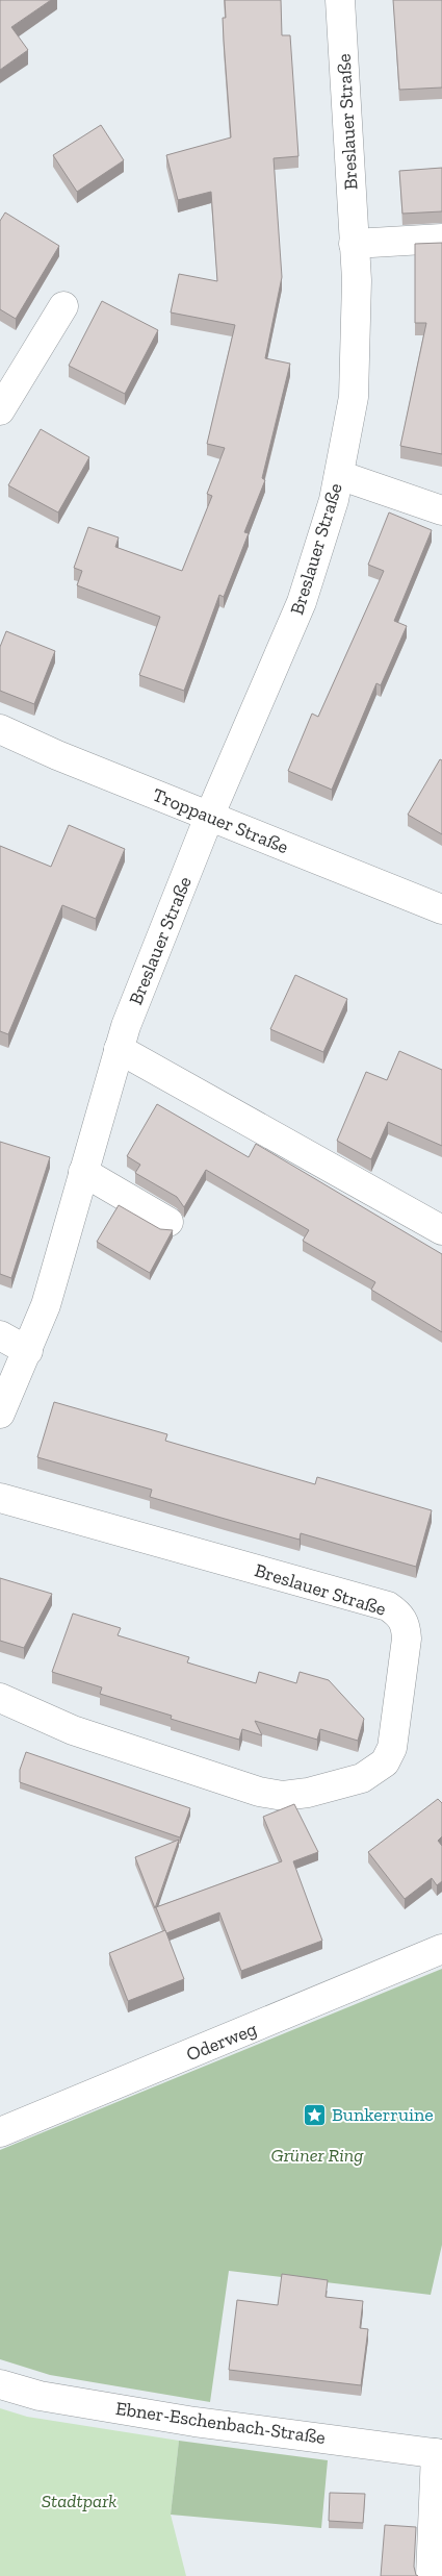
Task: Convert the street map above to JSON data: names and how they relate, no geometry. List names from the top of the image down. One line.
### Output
{"streets":{"street":["Breslauer Straße","Troppauer Straße","Oderweg","Ebner-Eschenbach-Straße"]},"crossings":[["Breslauer Straße","Troppauer Straße"]],"parks":["Grüner Ring","Stadtpark"],"places":{"place":["Bunkerruine"]}}
